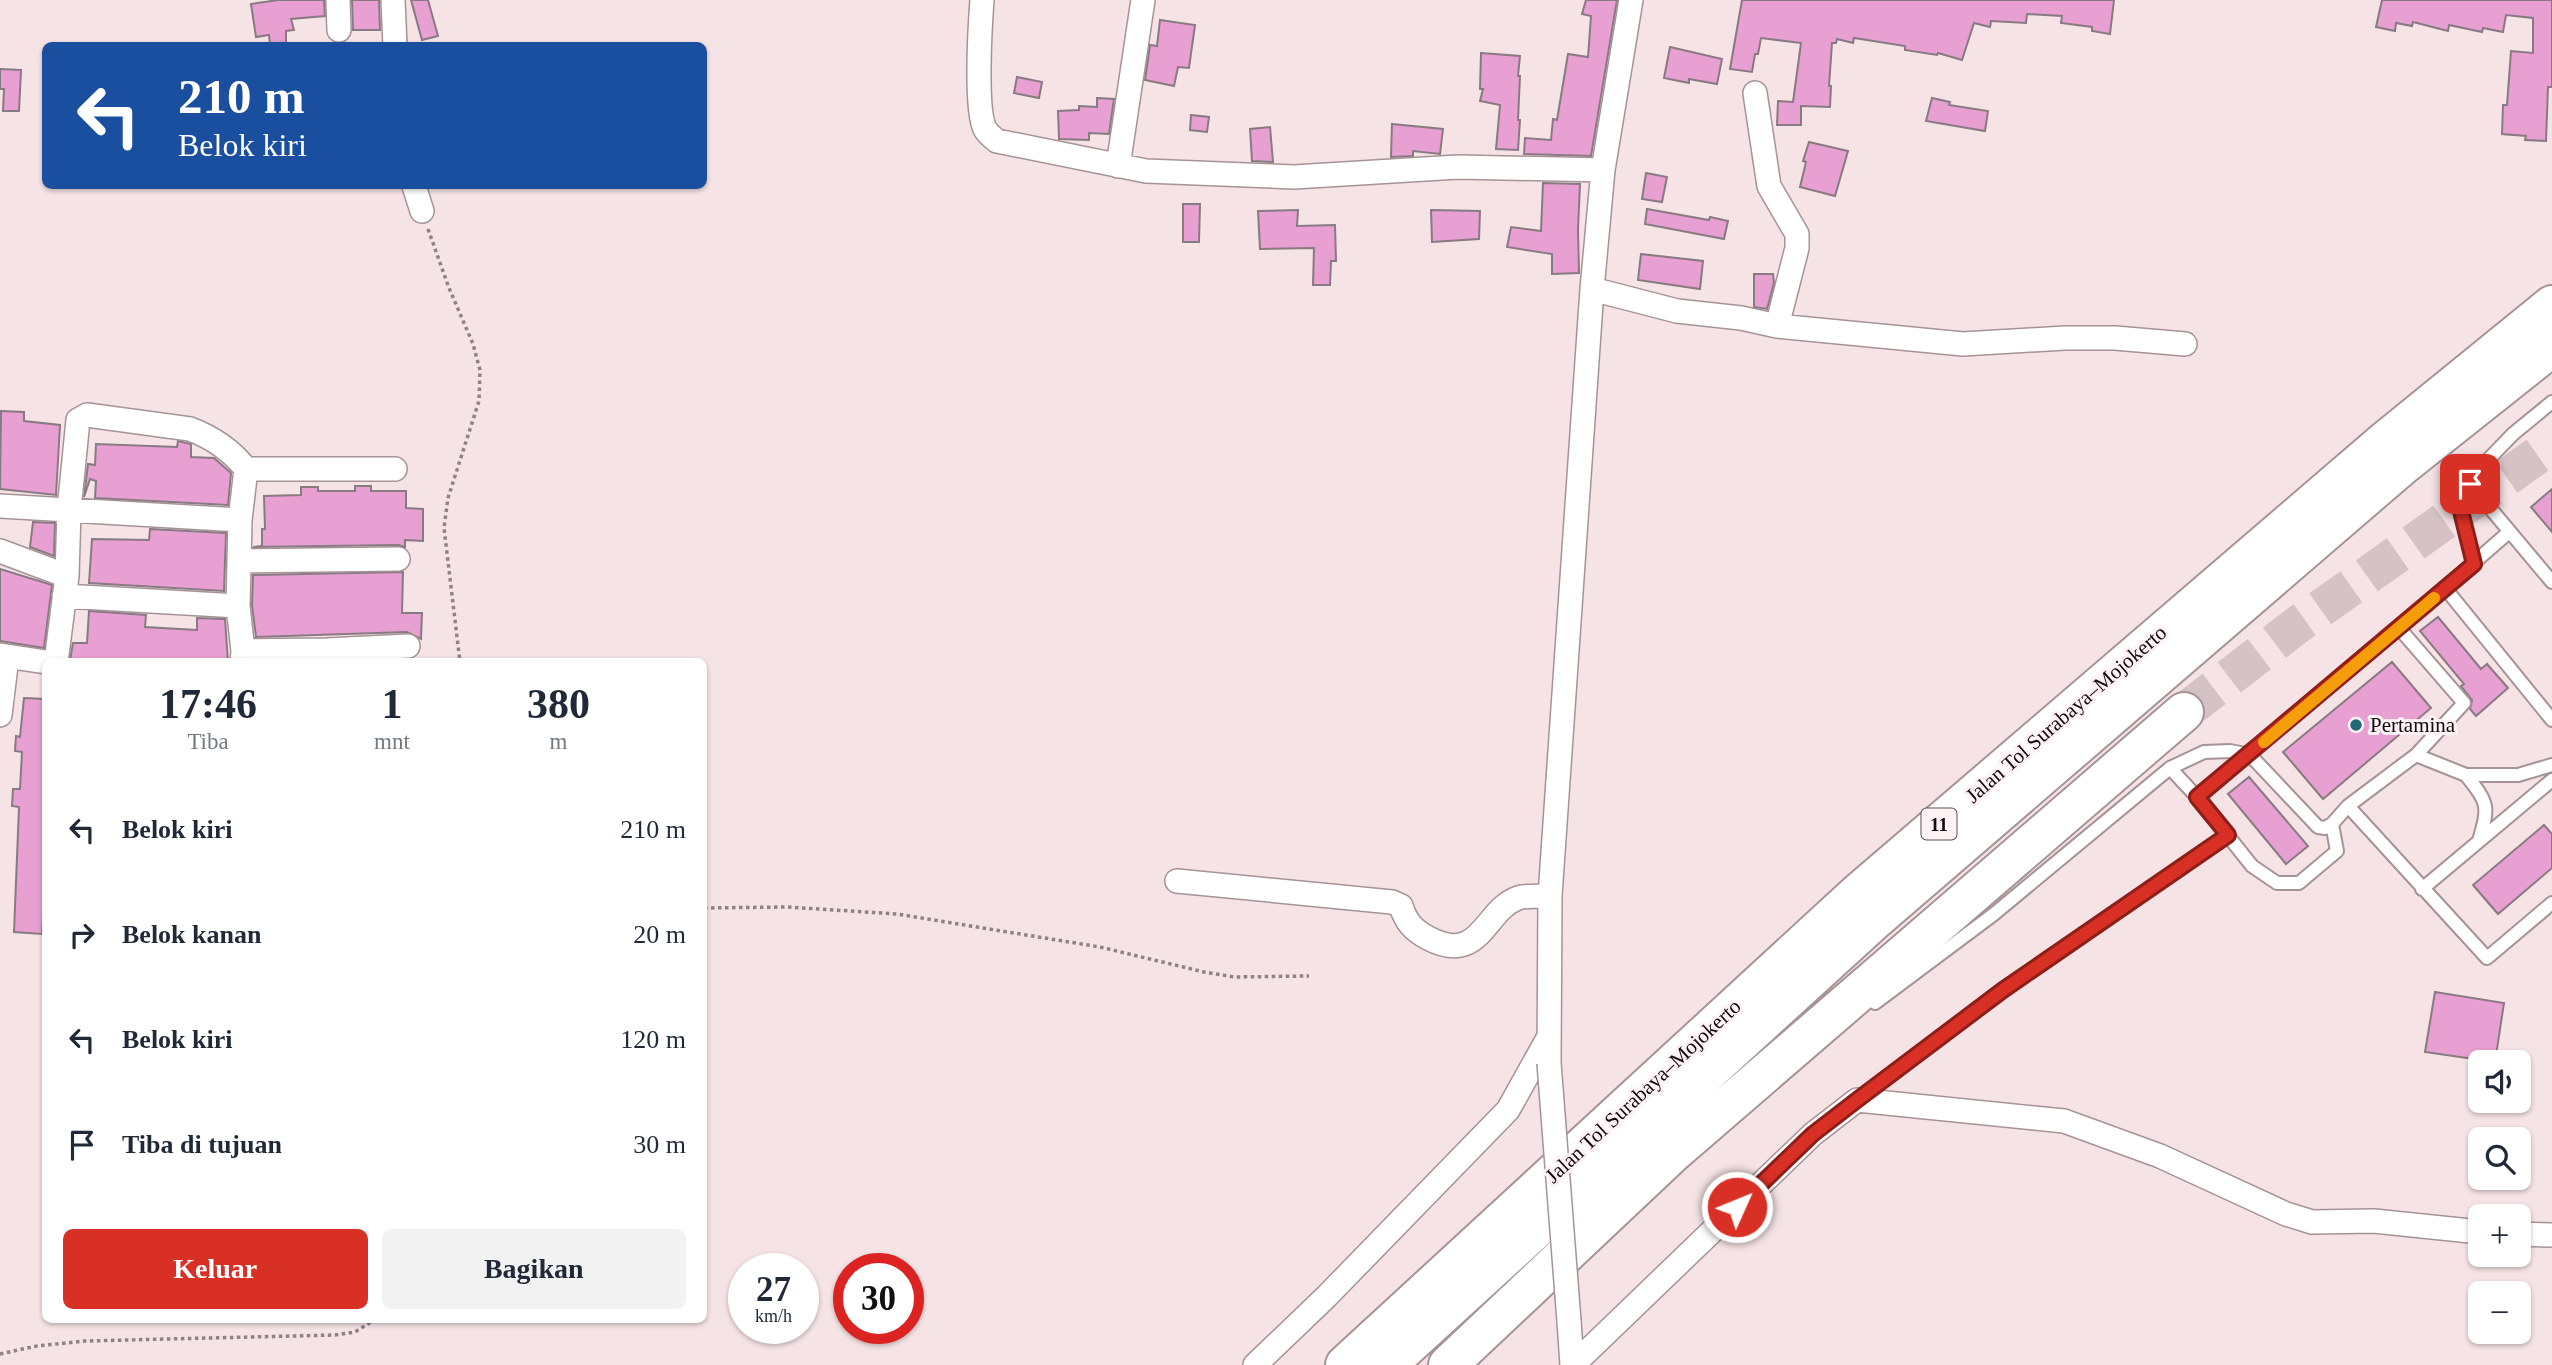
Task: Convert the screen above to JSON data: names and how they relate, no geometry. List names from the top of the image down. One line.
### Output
{"streets":{"highway":["Jalan Tol Surabaya–Mojokerto","11"]},"places":["Pertamina"],"page":{"turn":["210 m","Belok kiri"],"eta":["17:46","Tiba","1","mnt","380","m"],"list":[{"name":"Belok kiri","value":"210 m"},{"name":"Belok kanan","value":"20 m"},{"name":"Belok kiri","value":"120 m"},{"name":"Tiba di tujuan","value":"30 m"}],"map_buttons":["+","−"],"buttons":["Keluar","Bagikan"],"speed":"27 km/h","limit":"30"}}
